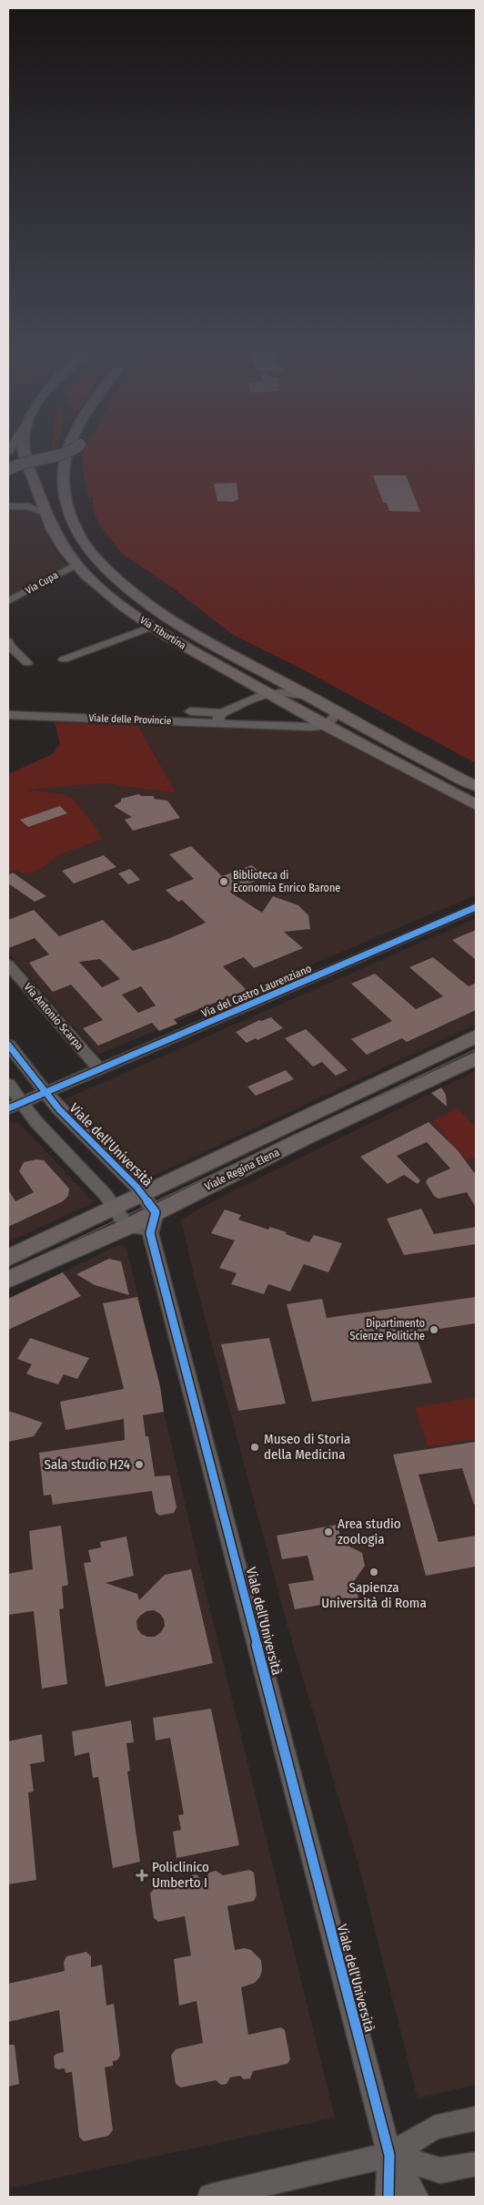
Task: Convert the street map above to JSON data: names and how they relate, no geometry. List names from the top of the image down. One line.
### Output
{"streets":{"main road":["Via Tiburtina","Viale Regina Elena"],"street":["Via Cupa","Viale delle Provincie","Via del Castro Laurenziano","Via Antonio Scarpa","Viale dell'Università"]},"crossings":[["Via Cupa","Via Tiburtina"],["Via Tiburtina","Viale delle Provincie"],["Via del Castro Laurenziano","Via Antonio Scarpa"],["Via del Castro Laurenziano","Viale dell'Università"],["Viale dell'Università","Viale Regina Elena"]],"places":{"other":["Biblioteca di Economia Enrico Barone","Dipartimento Scienze Politiche","Museo di Storia della Medicina","Sala studio H24","Area studio zoologia","Sapienza Università di Roma"],"health":["Policlinico Umberto I"]}}
